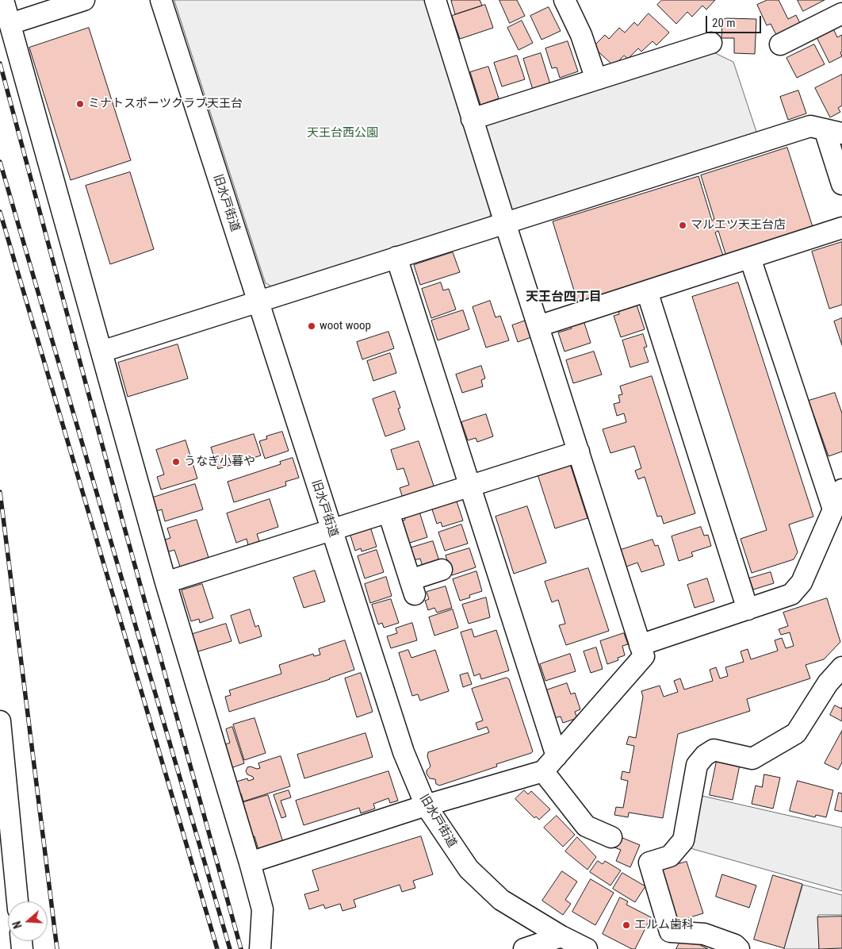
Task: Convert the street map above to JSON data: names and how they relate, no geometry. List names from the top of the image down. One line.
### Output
{"streets":{"street":["旧水戸街道"]},"districts":["天王台四丁目"],"parks":["天王台西公園"],"places":["ミナトスポーツクラブ天王台","マルエツ天王台店","woot woop","うなぎ小暮や","エルム歯科"],"scale_bar":"20 m","north":"left"}
